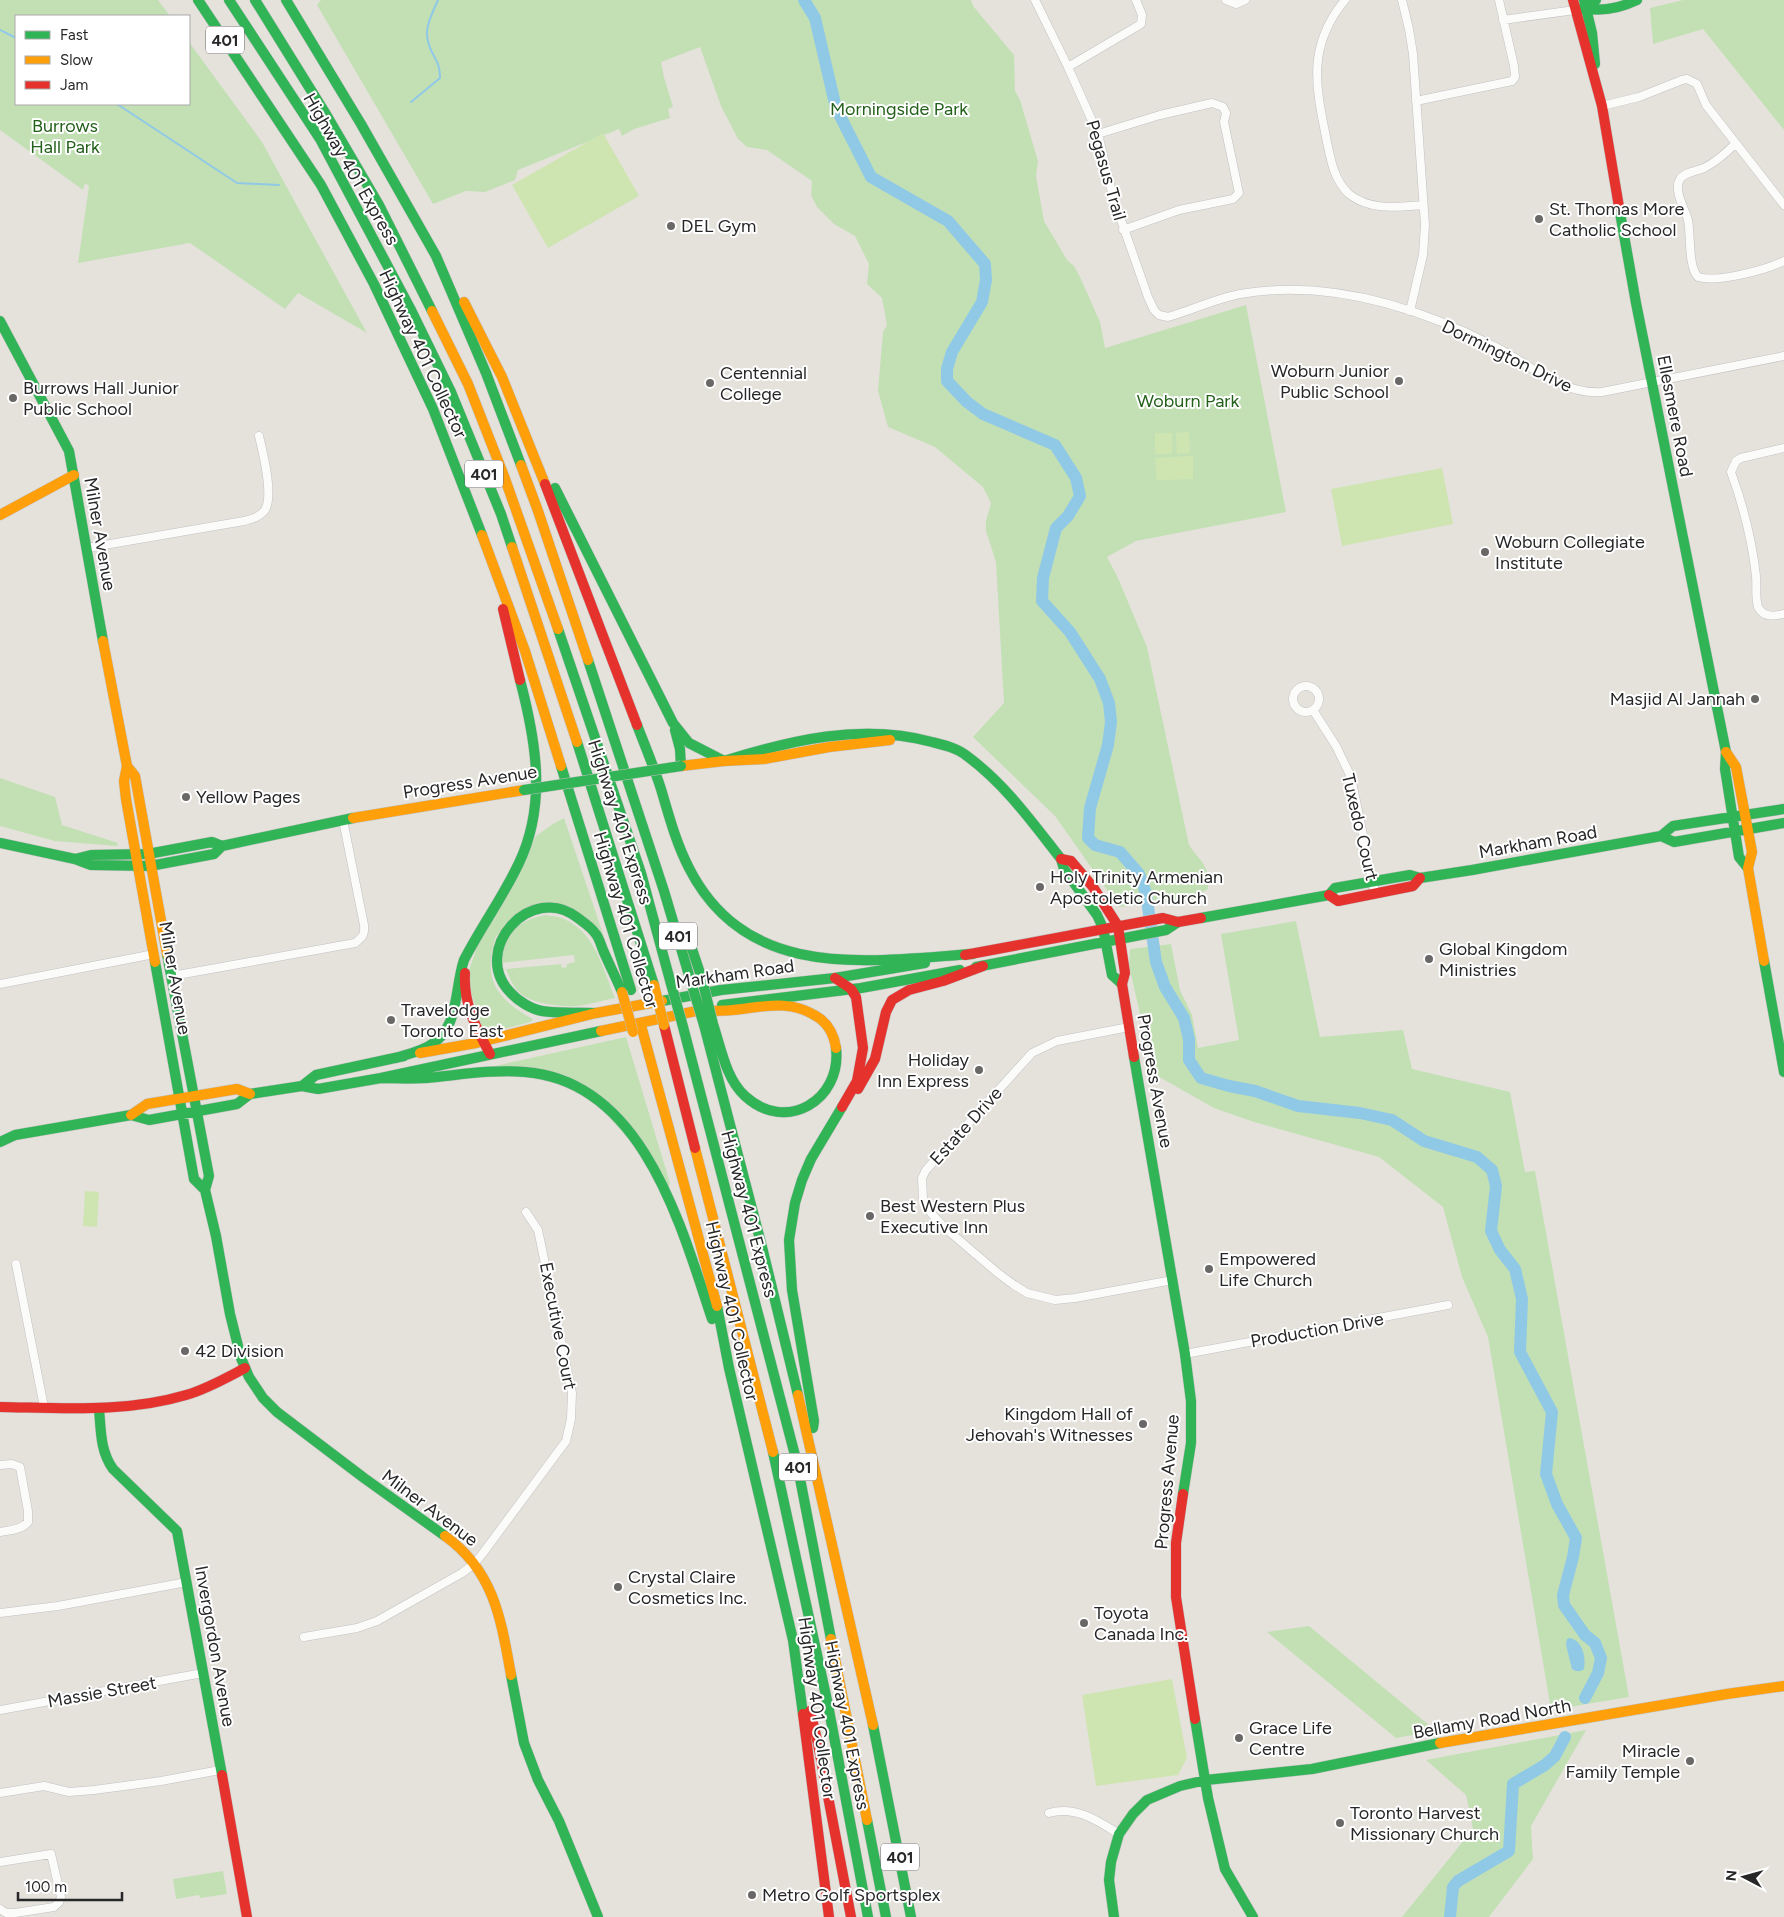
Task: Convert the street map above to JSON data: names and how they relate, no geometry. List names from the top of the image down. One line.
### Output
{"streets":{"main road":["401","Highway 401 Express","Highway 401 Collector","Ellesmere Road","Milner Avenue","Progress Avenue","Markham Road","Invergordon Avenue","Bellamy Road North"],"street":["Pegasus Trail","Dormington Drive","Tuxedo Court","Estate Drive","Executive Court","Production Drive","Massie Street"]},"crossings":[["Pegasus Trail","Dormington Drive"],["Dormington Drive","Ellesmere Road"],["Ellesmere Road","Markham Road"],["Milner Avenue","Progress Avenue"],["Milner Avenue","Markham Road"],["Milner Avenue","Executive Court"],["Progress Avenue","Markham Road"],["Progress Avenue","Estate Drive"],["Progress Avenue","Production Drive"],["Progress Avenue","Bellamy Road North"],["Tuxedo Court","Markham Road"],["Invergordon Avenue","Massie Street"]],"parks":["Morningside Park","Burrows Hall Park","Woburn Park"],"places":["St. Thomas More Catholic School","DEL Gym","Woburn Junior Public School","Centennial College","Burrows Hall Junior Public School","Woburn Collegiate Institute","Masjid Al Jannah","Yellow Pages","Holy Trinity Armenian Apostoletic Church","Global Kingdom Ministries","Travelodge Toronto East","Holiday Inn Express","Best Western Plus Executive Inn","Empowered Life Church","42 Division","Kingdom Hall of Jehovah's Witnesses","Crystal Claire Cosmetics Inc.","Toyota Canada Inc.","Grace Life Centre","Miracle Family Temple","Toronto Harvest Missionary Church","Metro Golf Sportsplex"],"legend":["Fast","Slow","Jam"],"scale_bar":"100 m","north":"left"}
